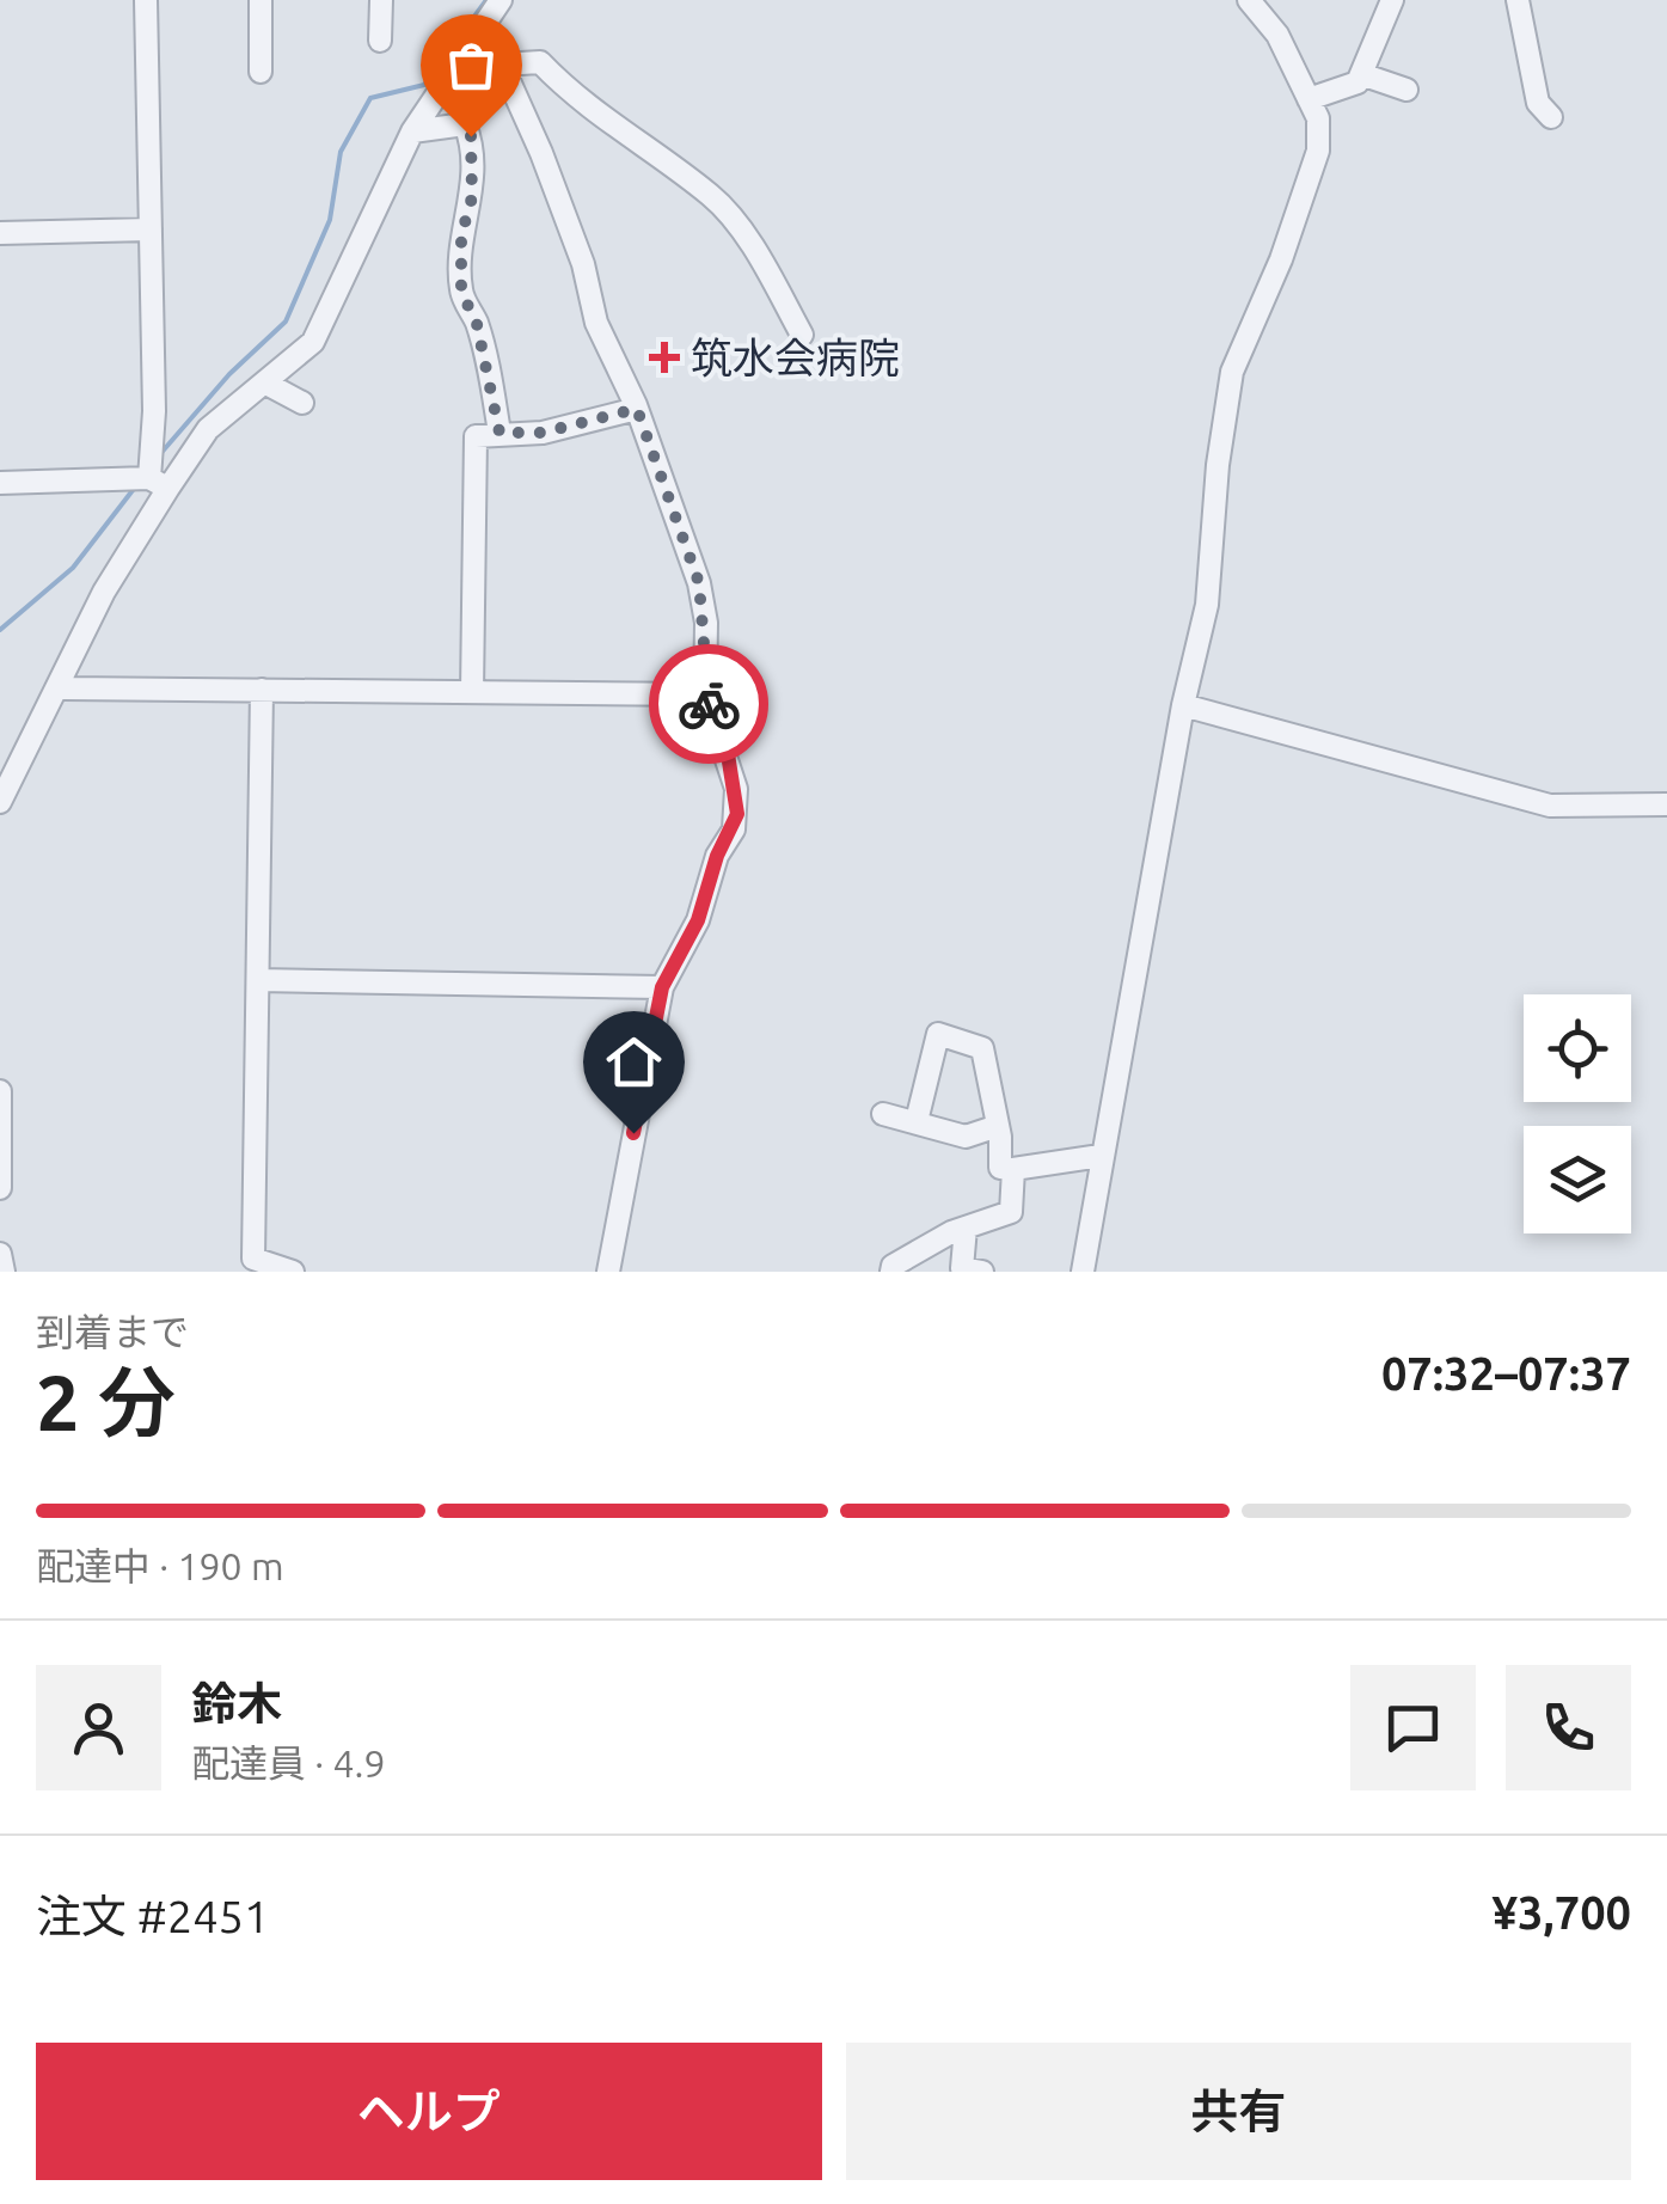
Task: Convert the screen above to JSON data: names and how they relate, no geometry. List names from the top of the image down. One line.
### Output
{"places":{"health":["筑水会病院"]},"page":{"heading":["2 分","到着まで","07:32–07:37"],"panel":["鈴木","配達員 · 4.9","注文 #2451","¥3,700"],"bar":"配達中 · 190 m","buttons":["ヘルプ","共有"]}}
